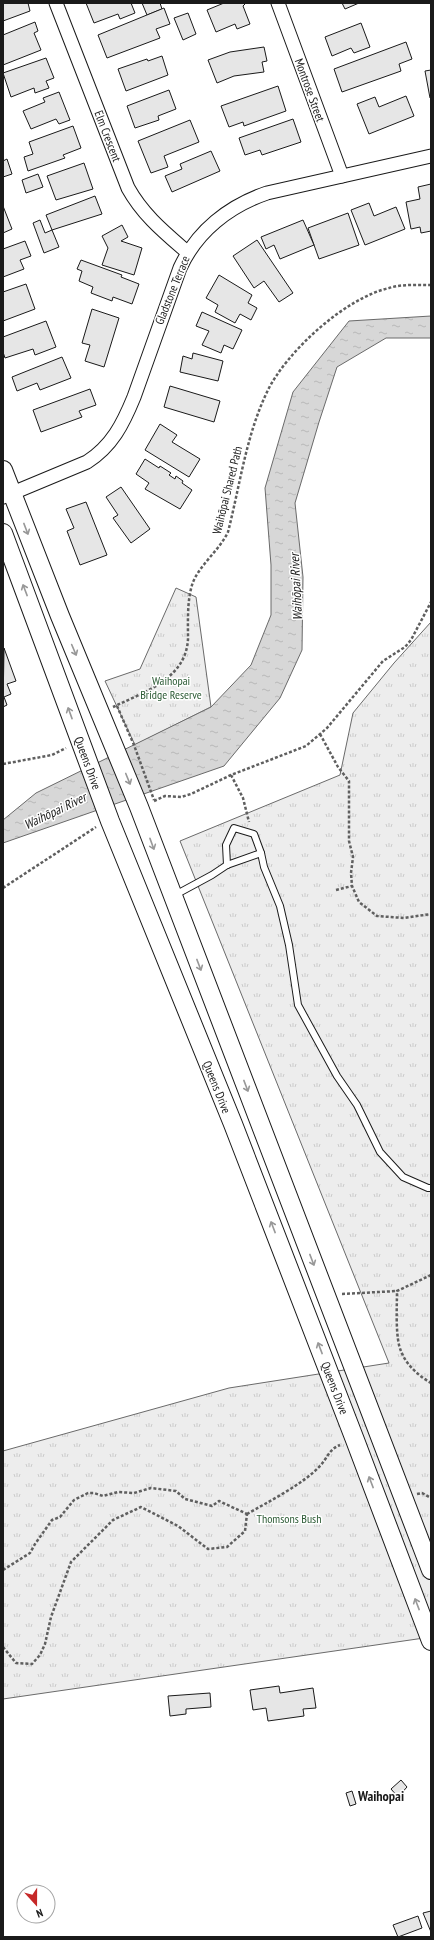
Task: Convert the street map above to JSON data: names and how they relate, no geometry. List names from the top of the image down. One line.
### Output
{"streets":{"main road":["Queens Drive"],"street":["Montrose Street","Elm Crescent","Gladstone Terrace"],"path":["Waihōpai Shared Path"]},"crossings":[["Montrose Street","Gladstone Terrace"],["Elm Crescent","Gladstone Terrace"],["Gladstone Terrace","Queens Drive"]],"districts":["Waihopai"],"water":["Waihōpai River"],"parks":["Waihopai Bridge Reserve","Thomsons Bush"],"north":"bottom"}
